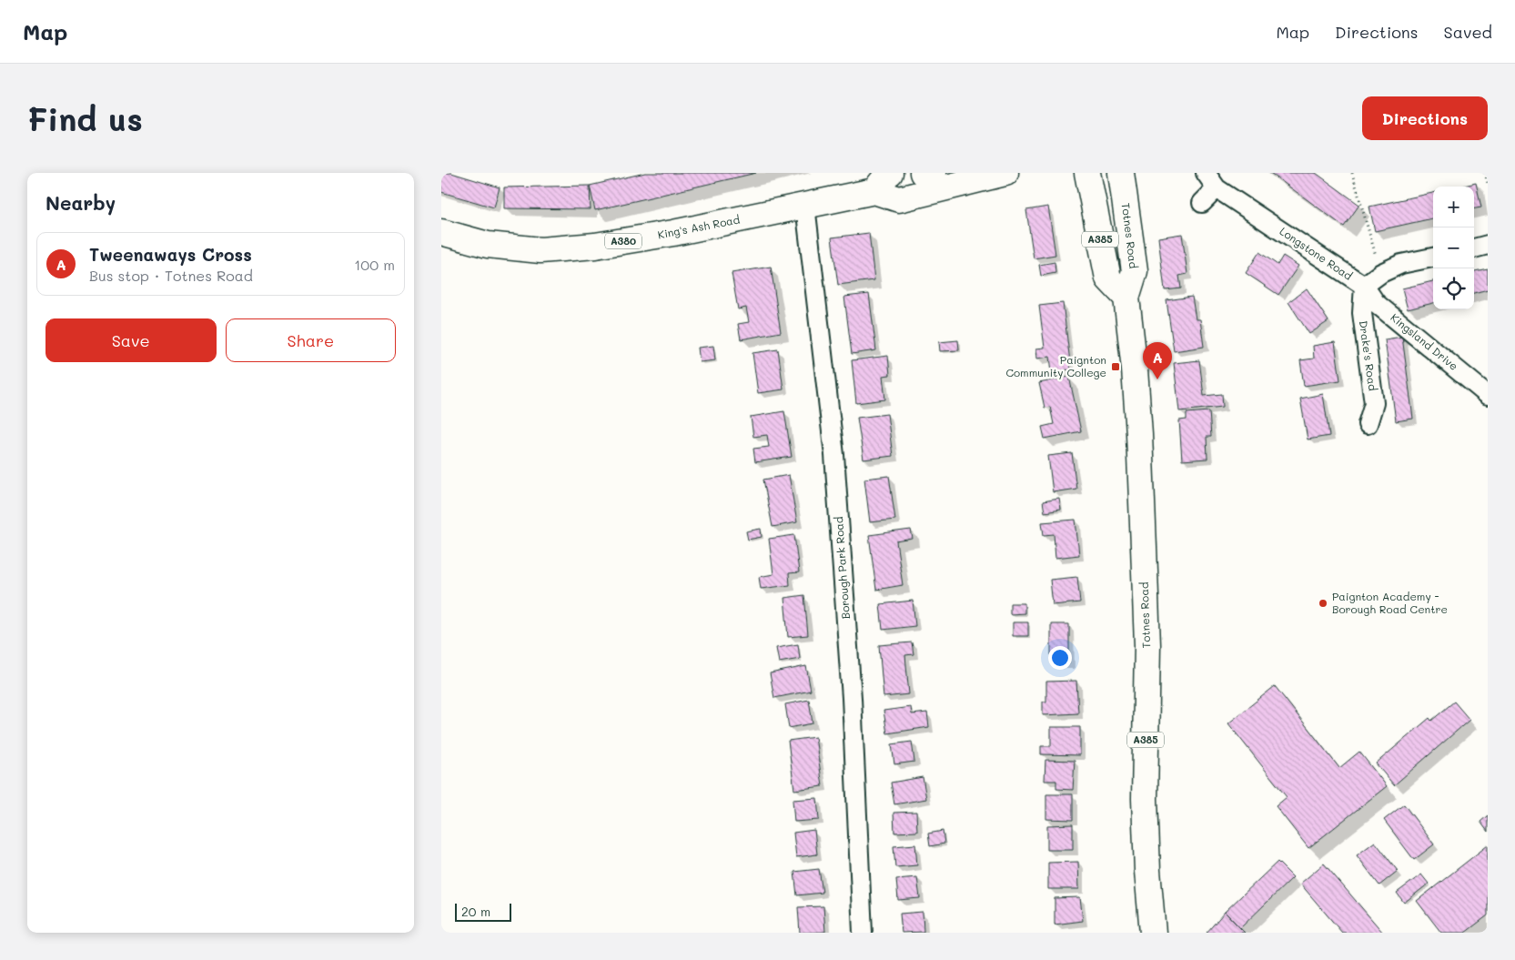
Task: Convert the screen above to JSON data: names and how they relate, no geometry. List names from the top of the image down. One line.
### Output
{"streets":{"highway":["King's Ash Road","Totnes Road","A385","A380"],"street":["Longstone Road","Kingsland Drive","Drake's Road","Borough Park Road"]},"crossings":[["King's Ash Road","Borough Park Road"],["Totnes Road","A385"],["Longstone Road","Kingsland Drive"],["Longstone Road","Drake's Road"],["Kingsland Drive","Drake's Road"]],"places":{"transit":["Paignton Community College"],"other":["Paignton Academy - Borough Road Centre"]},"scale_bar":"20 m","page":{"header":"Map","nav":["Map","Directions","Saved"],"buttons":["Directions",["Save","Share"]],"title":"Find us","heading":"Nearby","map_buttons":["+","−"],"list":[{"mark":"A","name":"Tweenaways Cross","note":"Bus stop · Totnes Road","value":"100 m"}],"pins":"A","scale":"20 m"}}
